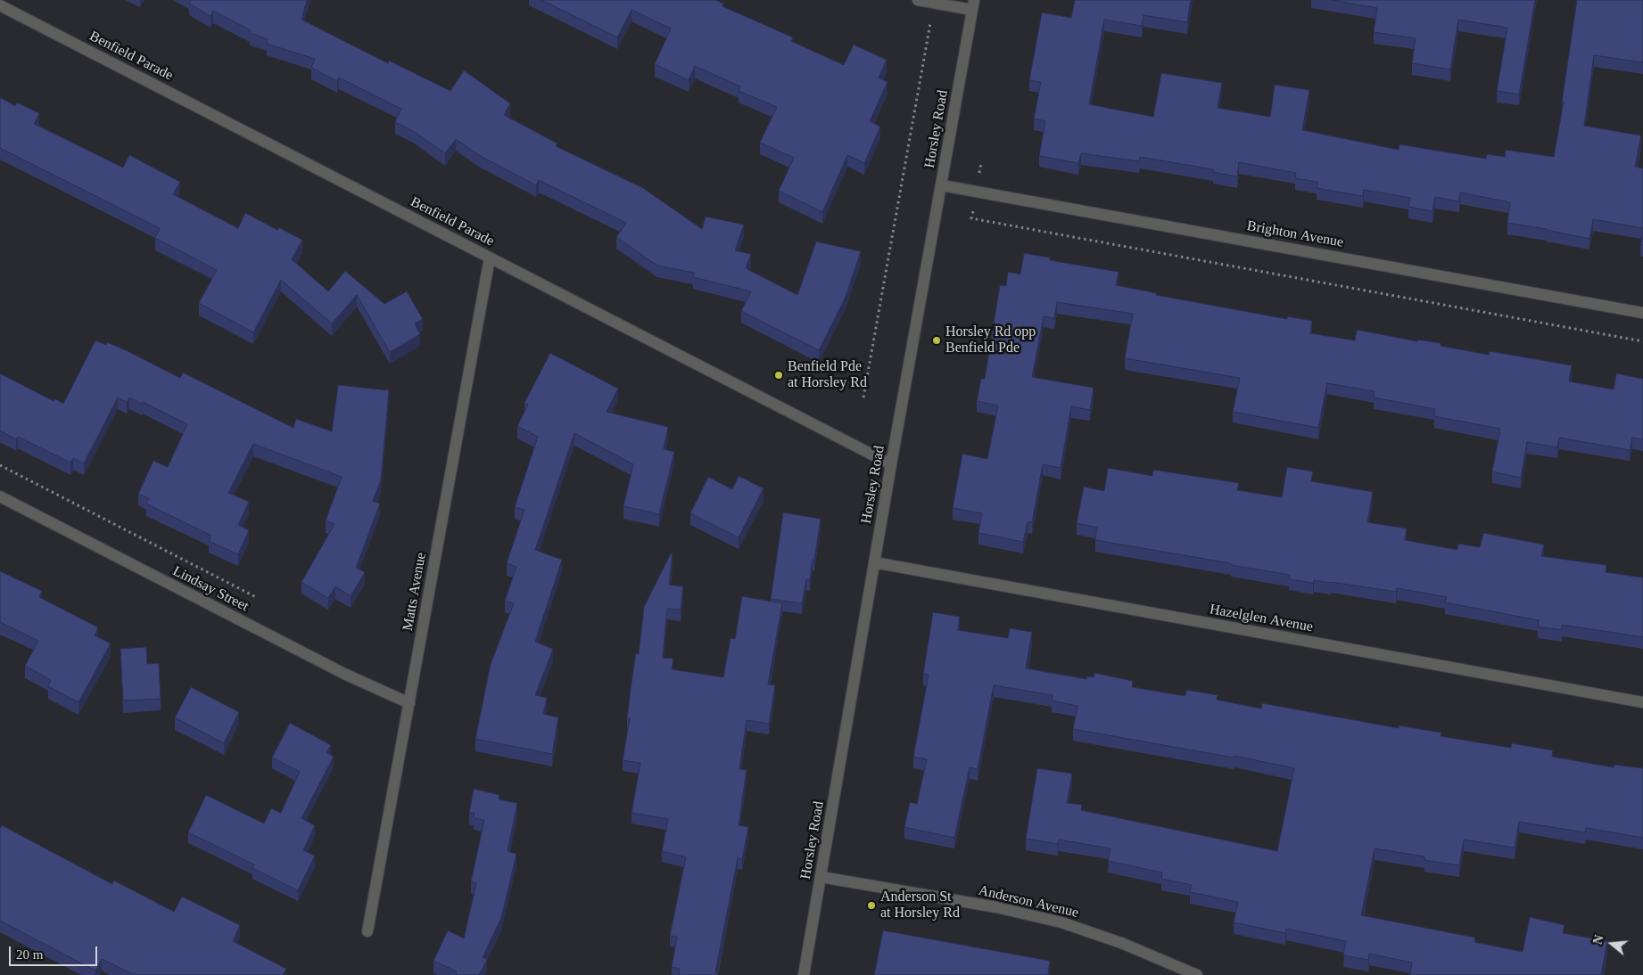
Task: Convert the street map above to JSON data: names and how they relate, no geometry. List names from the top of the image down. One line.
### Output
{"streets":{"street":["Benfield Parade","Horsley Road","Brighton Avenue","Lindsay Street","Matts Avenue","Hazelglen Avenue","Anderson Avenue"]},"crossings":[["Benfield Parade","Horsley Road"],["Benfield Parade","Matts Avenue"],["Horsley Road","Brighton Avenue"],["Horsley Road","Hazelglen Avenue"],["Horsley Road","Anderson Avenue"],["Lindsay Street","Matts Avenue"]],"places":["Horsley Rd opp Benfield Pde","Benfield Pde at Horsley Rd","Anderson St at Horsley Rd"],"scale_bar":"20 m","north":"left"}
